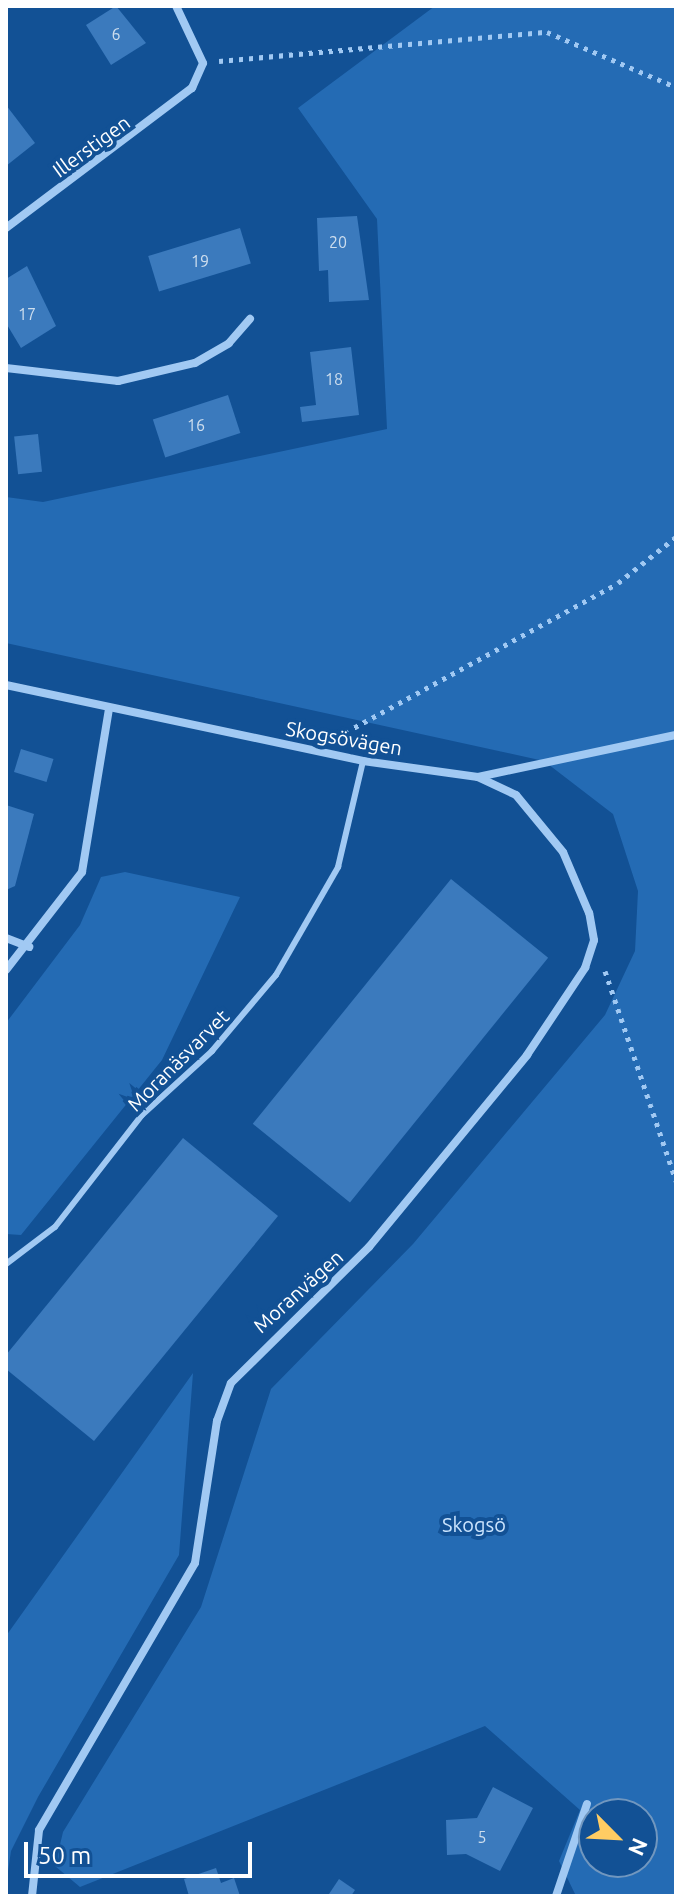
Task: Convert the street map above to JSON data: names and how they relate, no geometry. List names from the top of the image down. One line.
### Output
{"streets":{"street":["Illerstigen","Skogsövägen","Moranvägen"],"lane":["Moranäsvarvet"]},"crossings":[["Skogsövägen","Moranäsvarvet"]],"parks":["Skogsö"],"house_numbers":["6","20","19","17","18","16","5"],"scale_bar":"50 m","north":"bottom right"}
